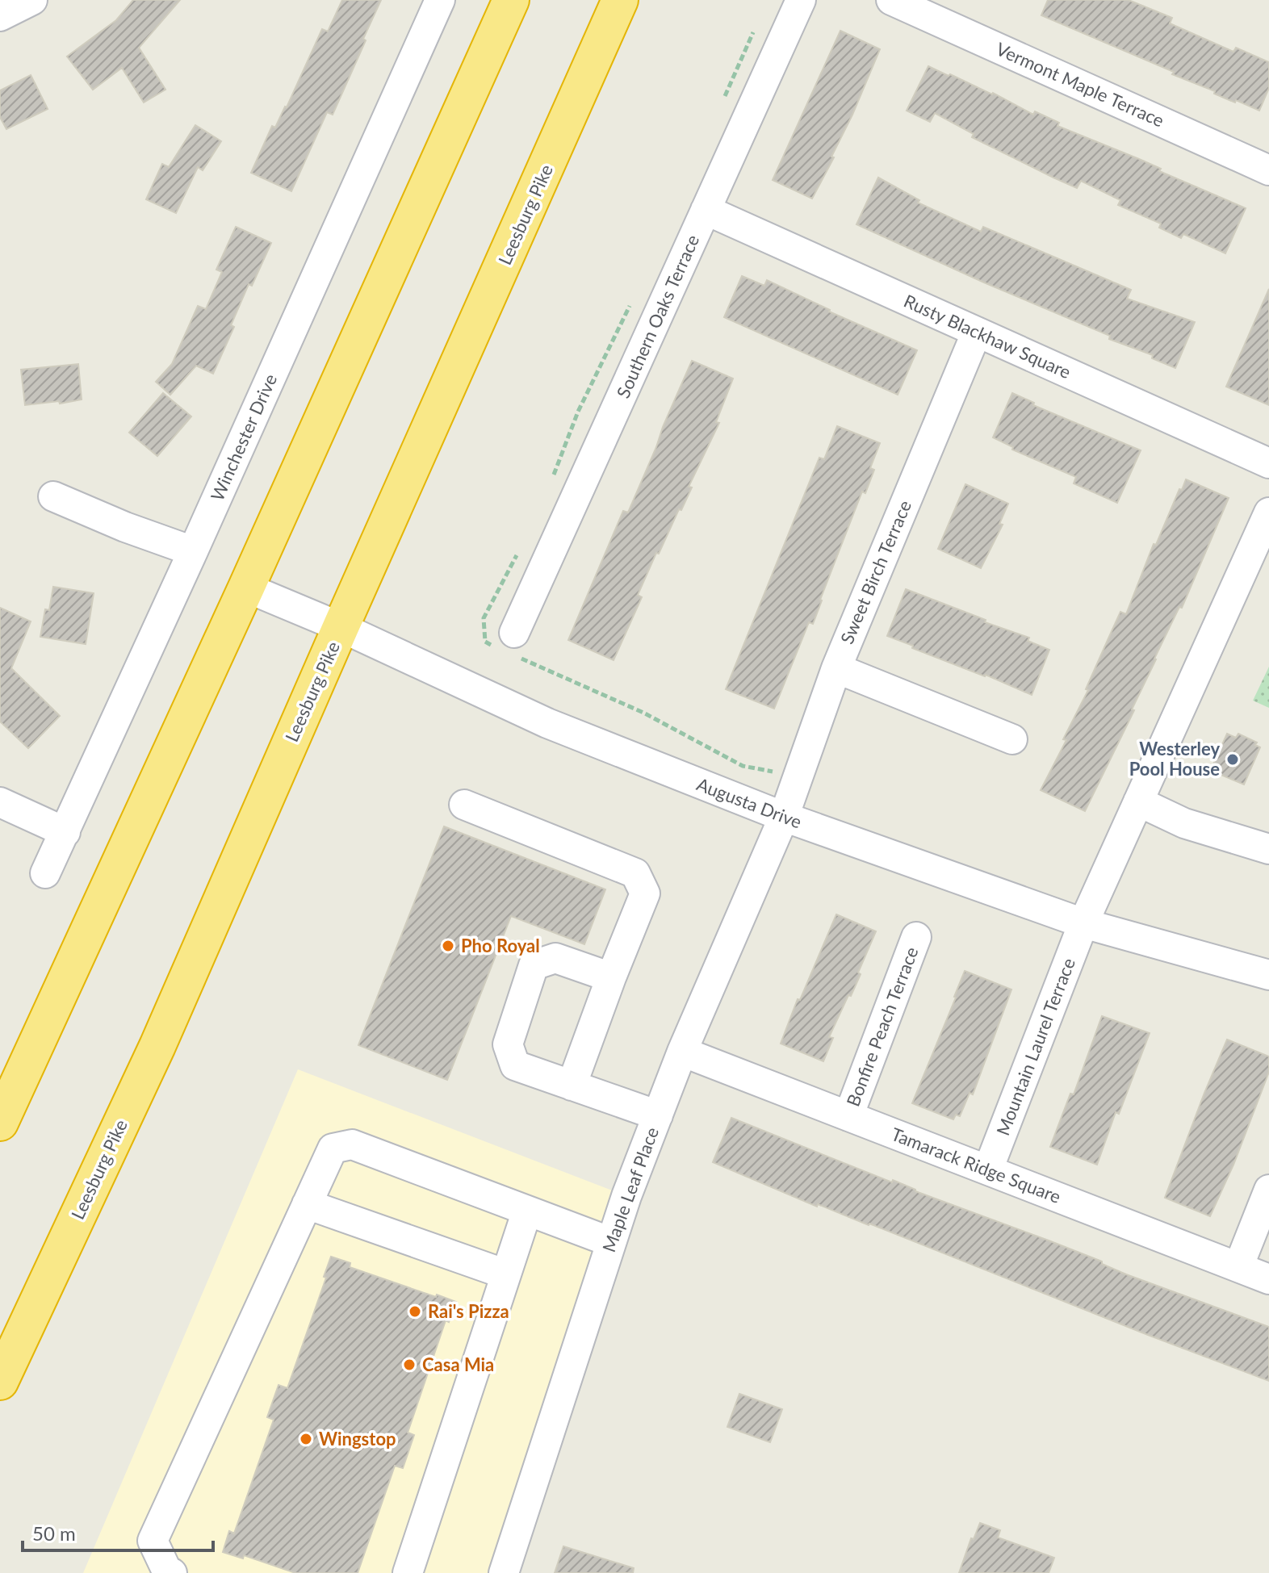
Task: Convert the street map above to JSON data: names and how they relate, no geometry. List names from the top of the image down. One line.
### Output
{"streets":{"highway":["Leesburg Pike"],"street":["Vermont Maple Terrace","Southern Oaks Terrace","Rusty Blackhaw Square","Winchester Drive","Sweet Birch Terrace","Augusta Drive","Bonfire Peach Terrace","Mountain Laurel Terrace","Tamarack Ridge Square","Maple Leaf Place"]},"crossings":[["Leesburg Pike","Augusta Drive"],["Southern Oaks Terrace","Rusty Blackhaw Square"],["Rusty Blackhaw Square","Sweet Birch Terrace"],["Sweet Birch Terrace","Augusta Drive"],["Sweet Birch Terrace","Maple Leaf Place"],["Augusta Drive","Mountain Laurel Terrace"],["Augusta Drive","Maple Leaf Place"],["Bonfire Peach Terrace","Tamarack Ridge Square"],["Mountain Laurel Terrace","Tamarack Ridge Square"],["Tamarack Ridge Square","Maple Leaf Place"]],"places":["Westerley Pool House","Pho Royal","Rai's Pizza","Casa Mia","Wingstop"],"scale_bar":"50 m"}
